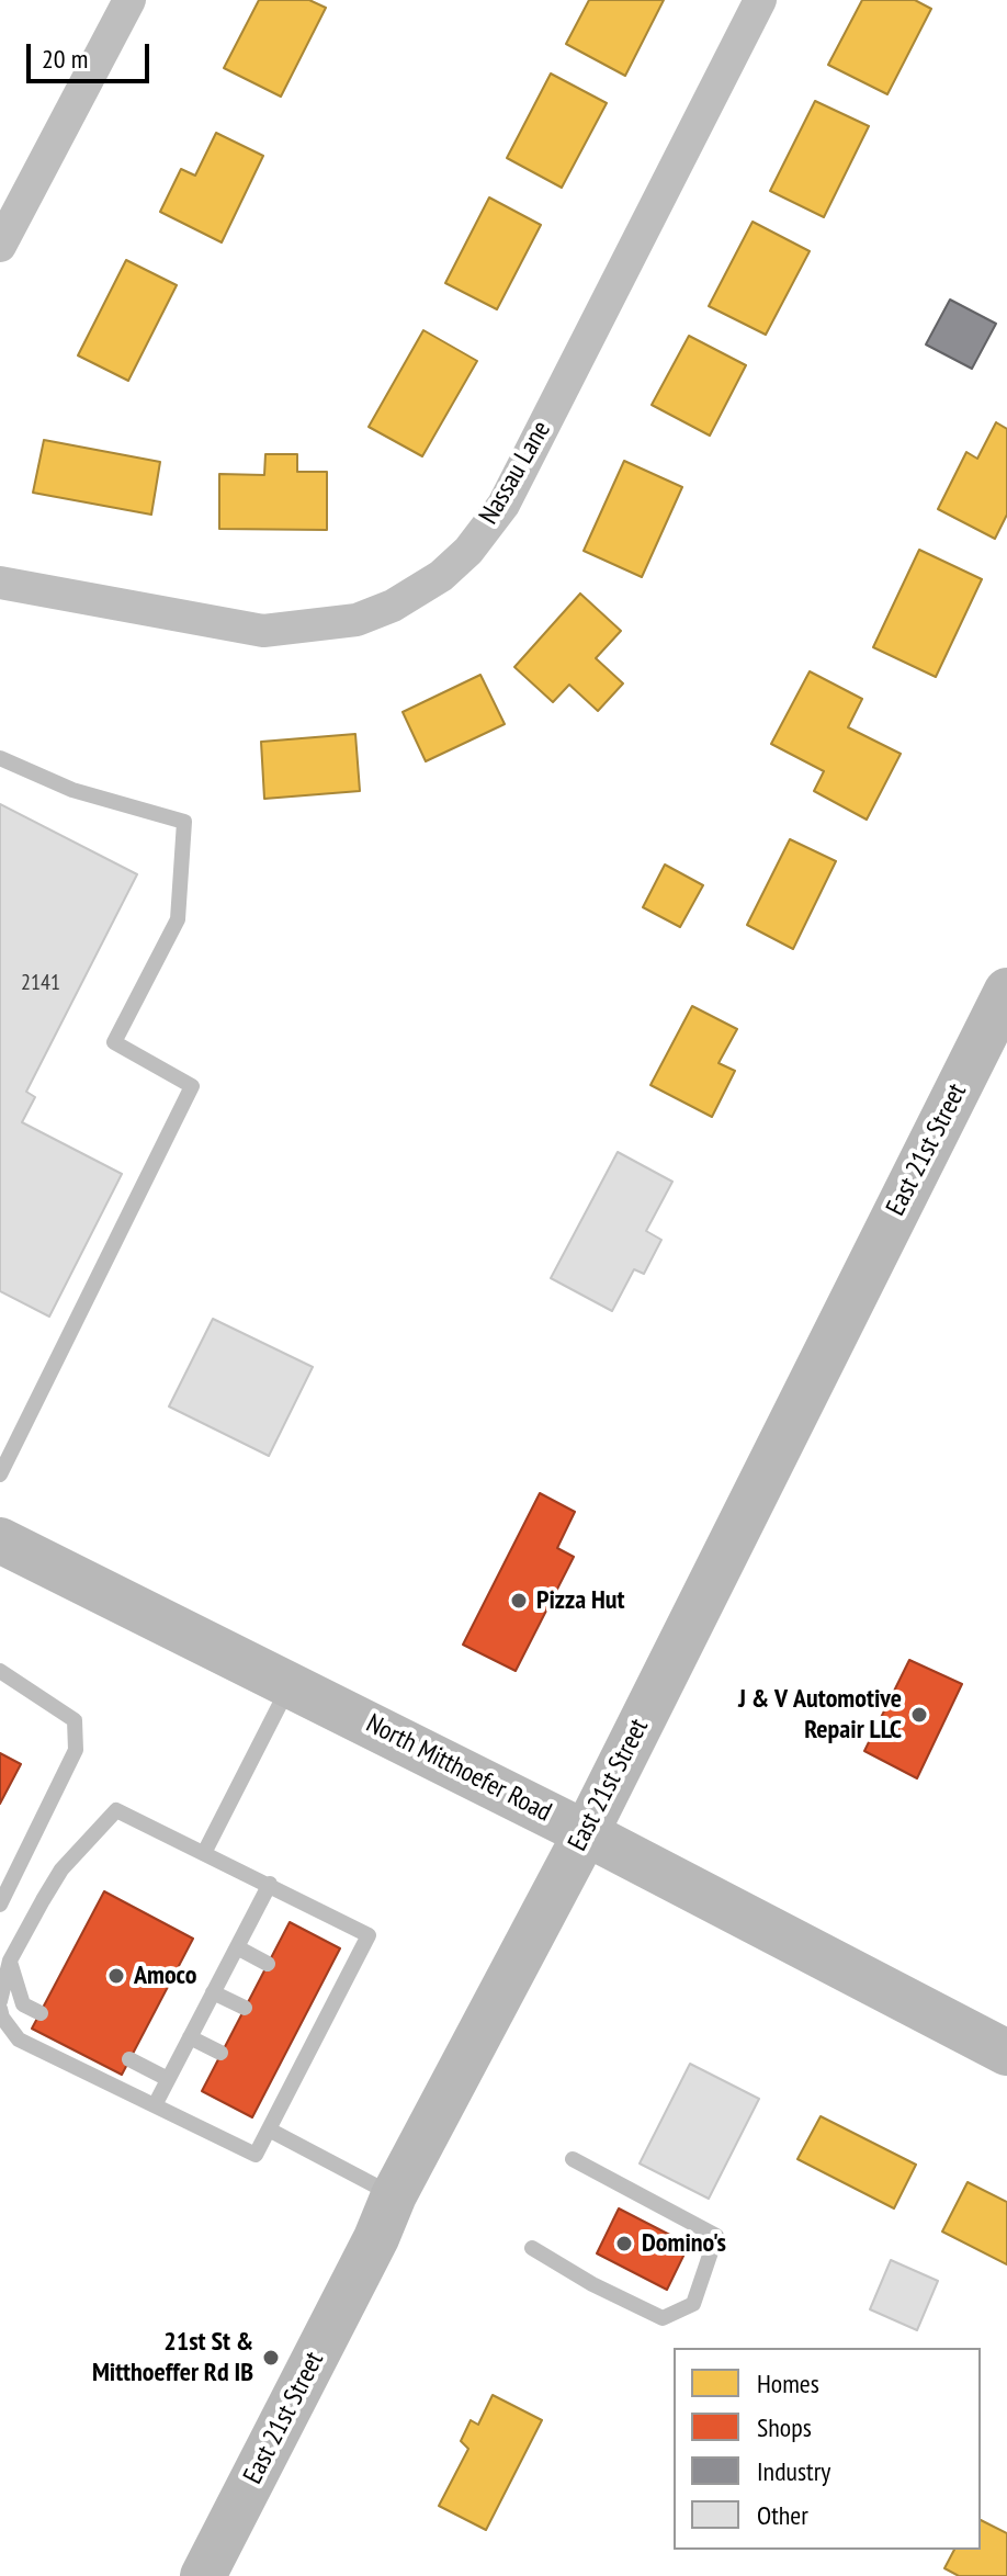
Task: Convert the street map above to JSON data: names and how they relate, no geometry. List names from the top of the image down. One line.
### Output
{"streets":{"main road":["East 21st Street","North Mitthoefer Road"],"street":["Nassau Lane"]},"crossings":[["East 21st Street","North Mitthoefer Road"]],"places":["Pizza Hut","J & V Automotive Repair LLC","Amoco","Domino's","21st St & Mitthoeffer Rd IB"],"house_numbers":["2141"],"legend":["Homes","Shops","Industry","Other"],"scale_bar":"20 m"}
